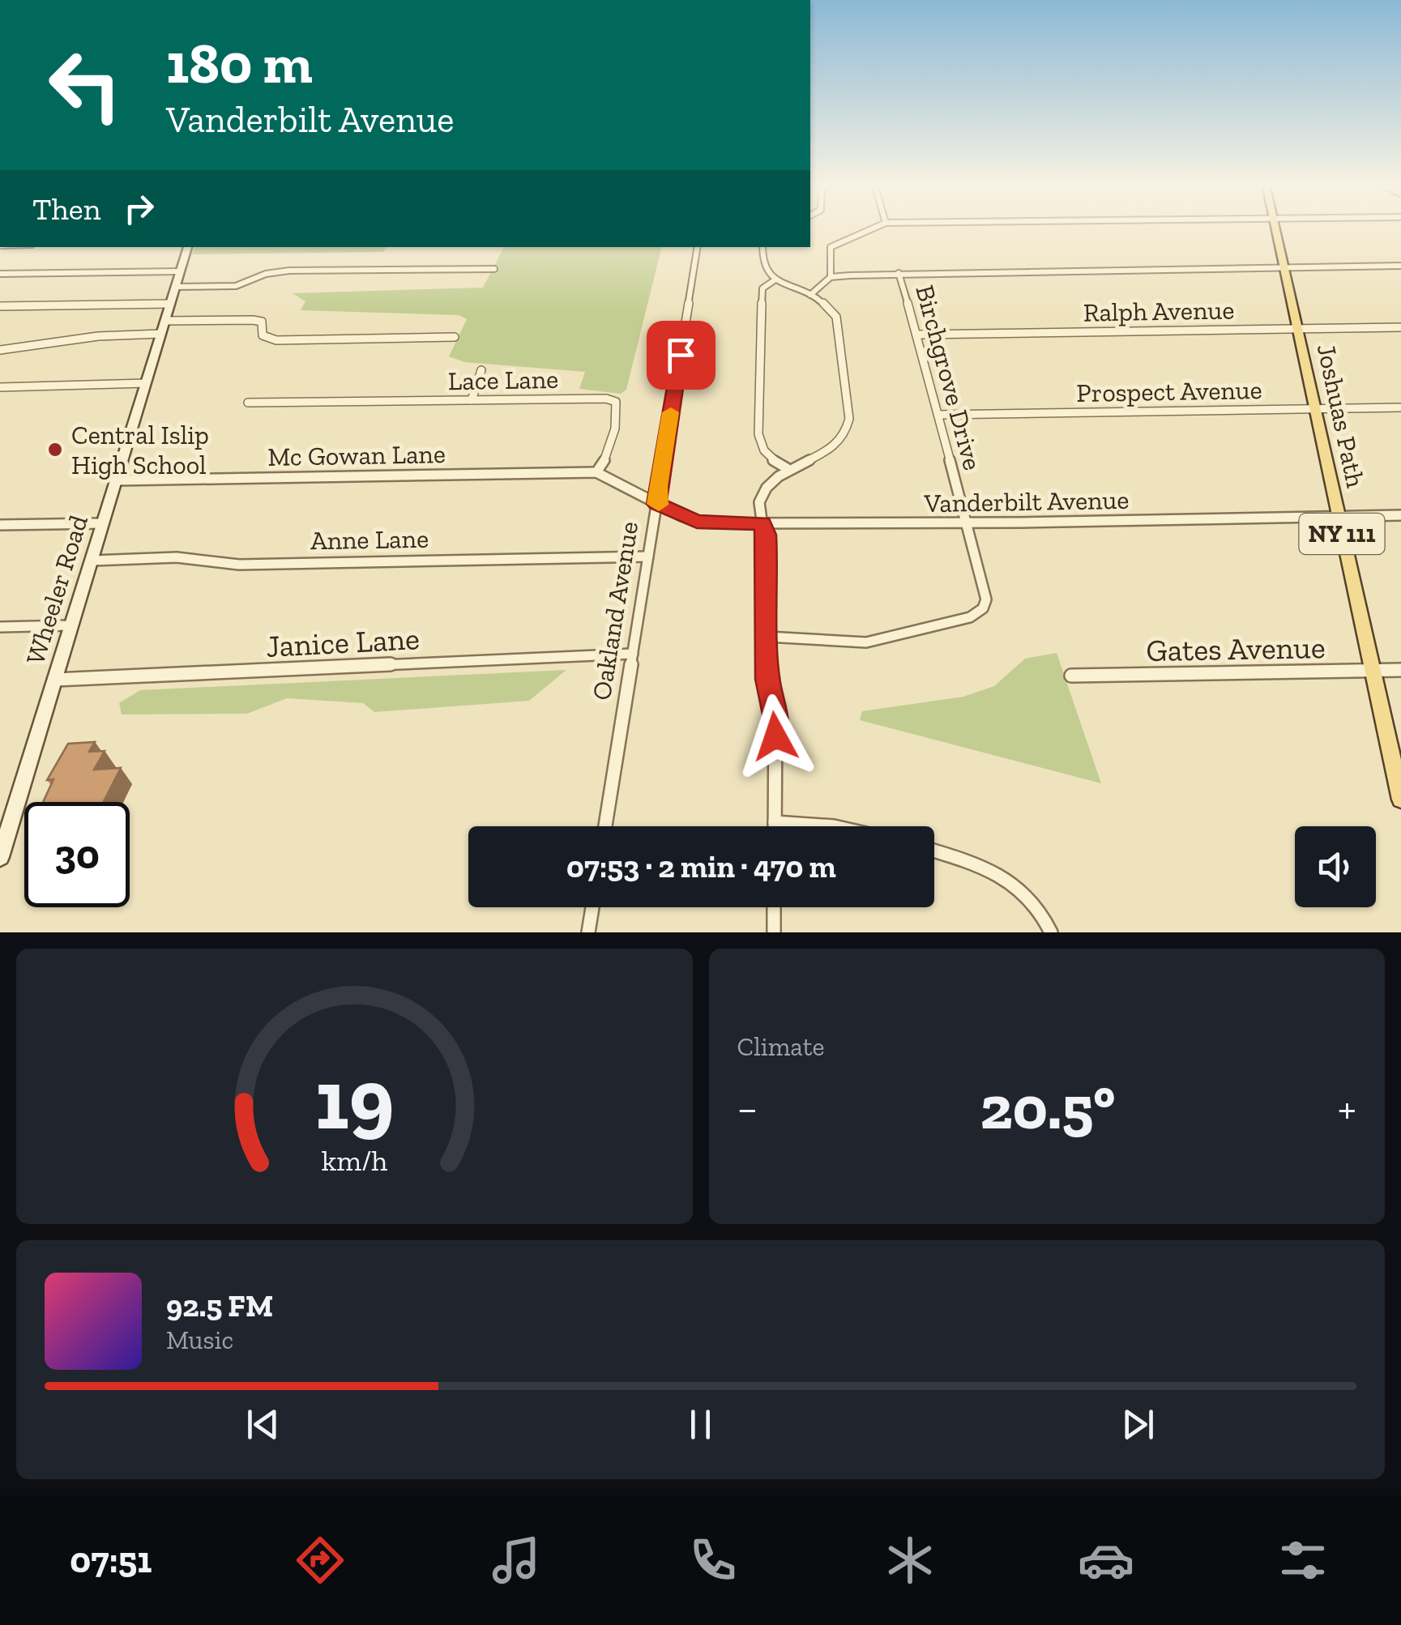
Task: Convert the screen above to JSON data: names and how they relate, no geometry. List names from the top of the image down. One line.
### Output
{"streets":{"main road":["Joshuas Path","NY 111","Wheeler Road"],"street":["Ralph Avenue","Birchgrove Drive","Lace Lane","Prospect Avenue","Mc Gowan Lane","Vanderbilt Avenue","Anne Lane","Oakland Avenue","Janice Lane","Gates Avenue"]},"crossings":[["Ralph Avenue","Birchgrove Drive"],["Ralph Avenue","Joshuas Path"],["Birchgrove Drive","Prospect Avenue"],["Birchgrove Drive","Vanderbilt Avenue"],["Lace Lane","Mc Gowan Lane"],["Prospect Avenue","Joshuas Path"],["Joshuas Path","Vanderbilt Avenue"],["Joshuas Path","Gates Avenue"],["Mc Gowan Lane","Wheeler Road"],["Vanderbilt Avenue","Oakland Avenue"],["Anne Lane","Wheeler Road"],["Anne Lane","Oakland Avenue"],["Wheeler Road","Janice Lane"],["Oakland Avenue","Janice Lane"]],"places":["Central Islip High School"],"page":{"turn":["180 m","Vanderbilt Avenue"],"then":"Then","limit":"30","trip":"07:53 · 2 min · 470 m","tile":"Climate","heat":["−","20.5°","+"],"song":["92.5 FM","Music"],"tabs":"07:51","gauge":["19","km/h"]}}
